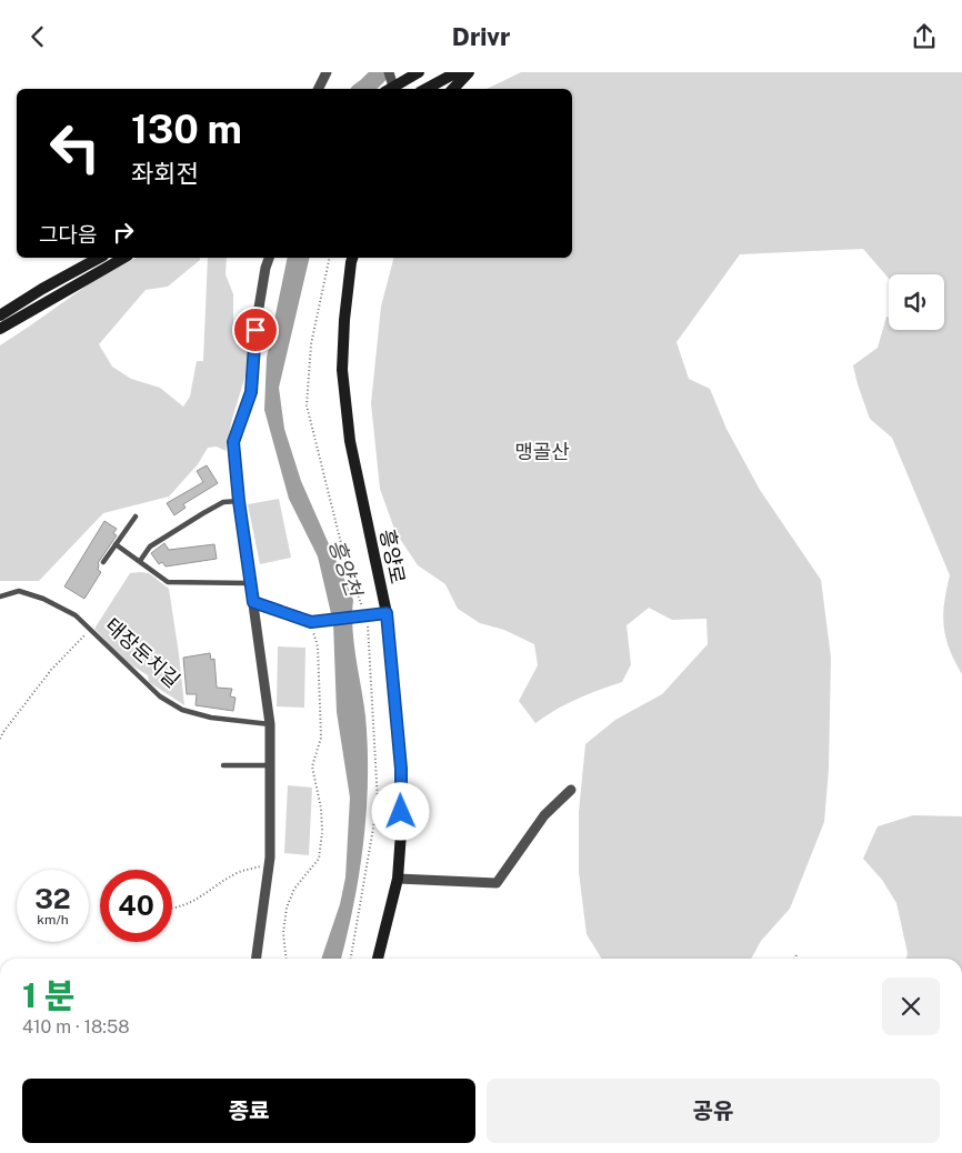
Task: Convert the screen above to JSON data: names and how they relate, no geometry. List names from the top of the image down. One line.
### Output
{"streets":{"street":["흥양로"],"lane":["태장둔치길"]},"water":["흥양천"],"parks":["맹골산"],"page":{"header":"Drivr","turn":["130 m","좌회전"],"then":"그다음","speed":"32 km/h","limit":"40","heading":["1 분","410 m · 18:58"],"buttons":["종료","공유"]}}
